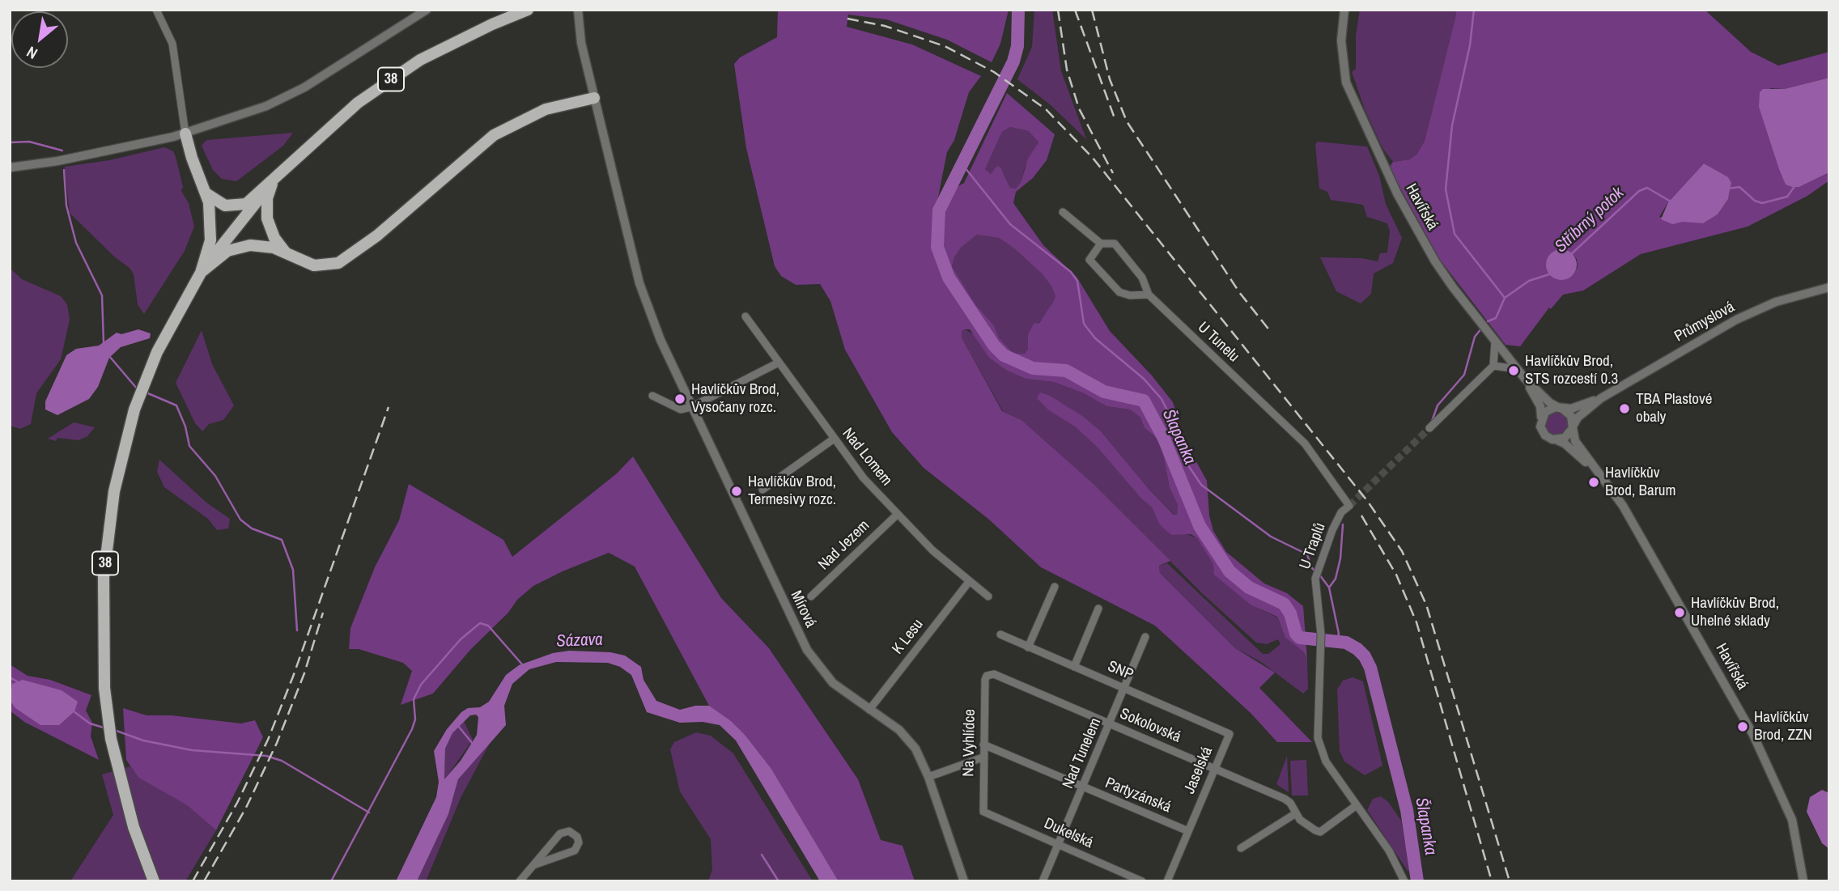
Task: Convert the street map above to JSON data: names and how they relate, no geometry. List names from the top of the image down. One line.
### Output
{"streets":{"main road":["38"],"street":["Havířská","Průmyslová","U Tunelu","Nad Lomem","Nad Jezem","U Traplů","Mírová","K Lesu","SNP","Sokolovská","Na Vyhlídce","Nad Tunelem","Jaselská","Partyzánská","Dukelská"]},"crossings":[["Havířská","Průmyslová"],["U Tunelu","U Traplů"],["Nad Lomem","Nad Jezem"],["Nad Lomem","K Lesu"],["U Traplů","Sokolovská"],["Mírová","K Lesu"],["SNP","Nad Tunelem"],["SNP","Jaselská"],["Sokolovská","Na Vyhlídce"],["Sokolovská","Nad Tunelem"],["Sokolovská","Jaselská"],["Na Vyhlídce","Partyzánská"],["Na Vyhlídce","Dukelská"],["Nad Tunelem","Partyzánská"],["Nad Tunelem","Dukelská"],["Jaselská","Partyzánská"]],"water":["Stříbrný potok","Šlapanka","Sázava"],"places":["Havlíčkův Brod, STS rozcestí 0.3","Havlíčkův Brod, Vysočany rozc.","TBA Plastové obaly","Havlíčkův Brod, Barum","Havlíčkův Brod, Termesivy rozc.","Havlíčkův Brod, Uhelné sklady","Havlíčkův Brod, ZZN"],"north":"bottom left"}
